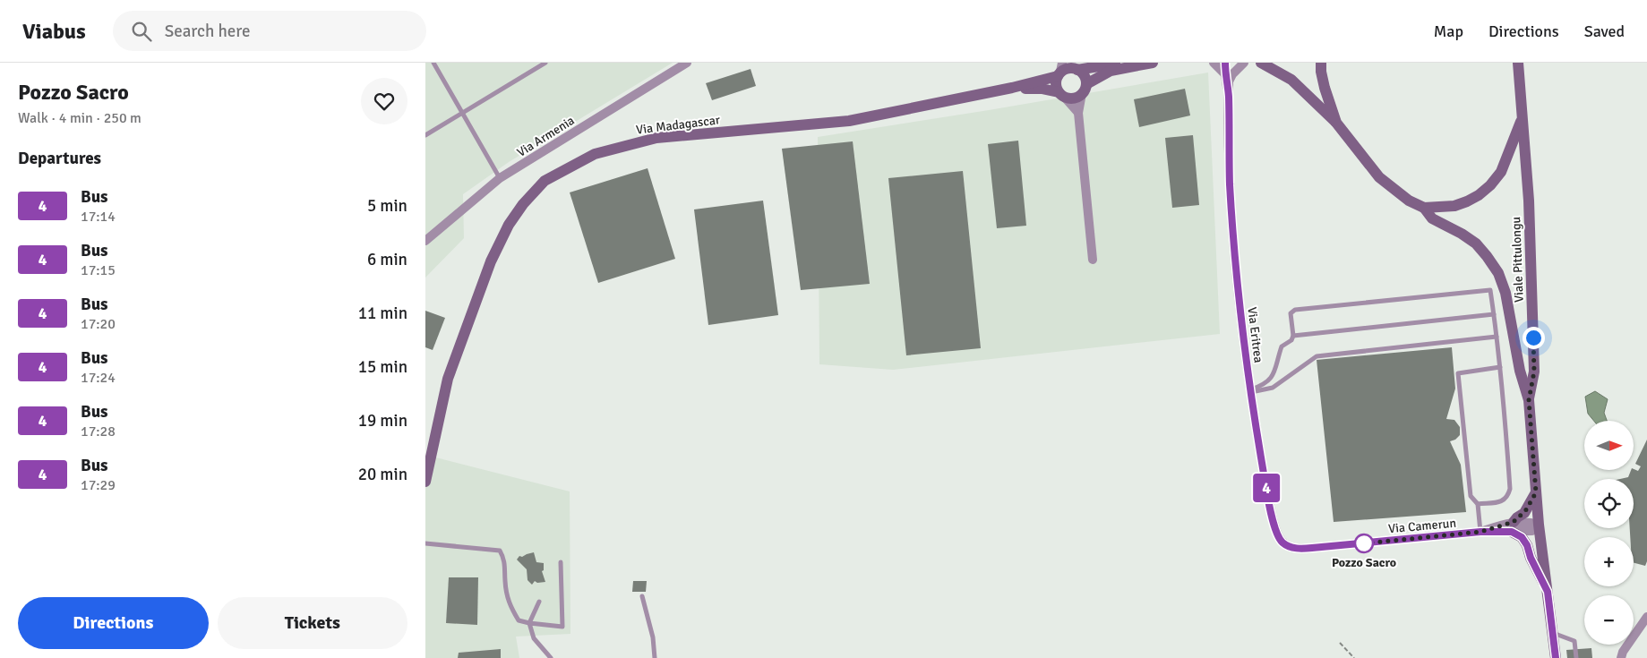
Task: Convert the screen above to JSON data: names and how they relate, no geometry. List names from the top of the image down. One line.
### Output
{"streets":{"main road":["Via Madagascar","Viale Pittulongu"],"street":["Via Armenia","Via Eritrea","Via Camerun"]},"crossings":[["Viale Pittulongu","Via Camerun"],["Via Eritrea","Via Camerun"]],"places":["Pozzo Sacro"],"lines":["bus line 4"],"north":"right","page":{"header":"Viabus","search":"Search here","nav":["Map","Directions","Saved"],"heading":[["Pozzo Sacro","Walk · 4 min · 250 m"],"Departures"],"on_map":"4","list":[{"mark":"4","name":"Bus","note":"17:14","value":"5 min"},{"mark":"4","name":"Bus","note":"17:15","value":"6 min"},{"mark":"4","name":"Bus","note":"17:20","value":"11 min"},{"mark":"4","name":"Bus","note":"17:24","value":"15 min"},{"mark":"4","name":"Bus","note":"17:28","value":"19 min"},{"mark":"4","name":"Bus","note":"17:29","value":"20 min"}],"map_buttons":["+","−"],"buttons":["Directions","Tickets"]}}
